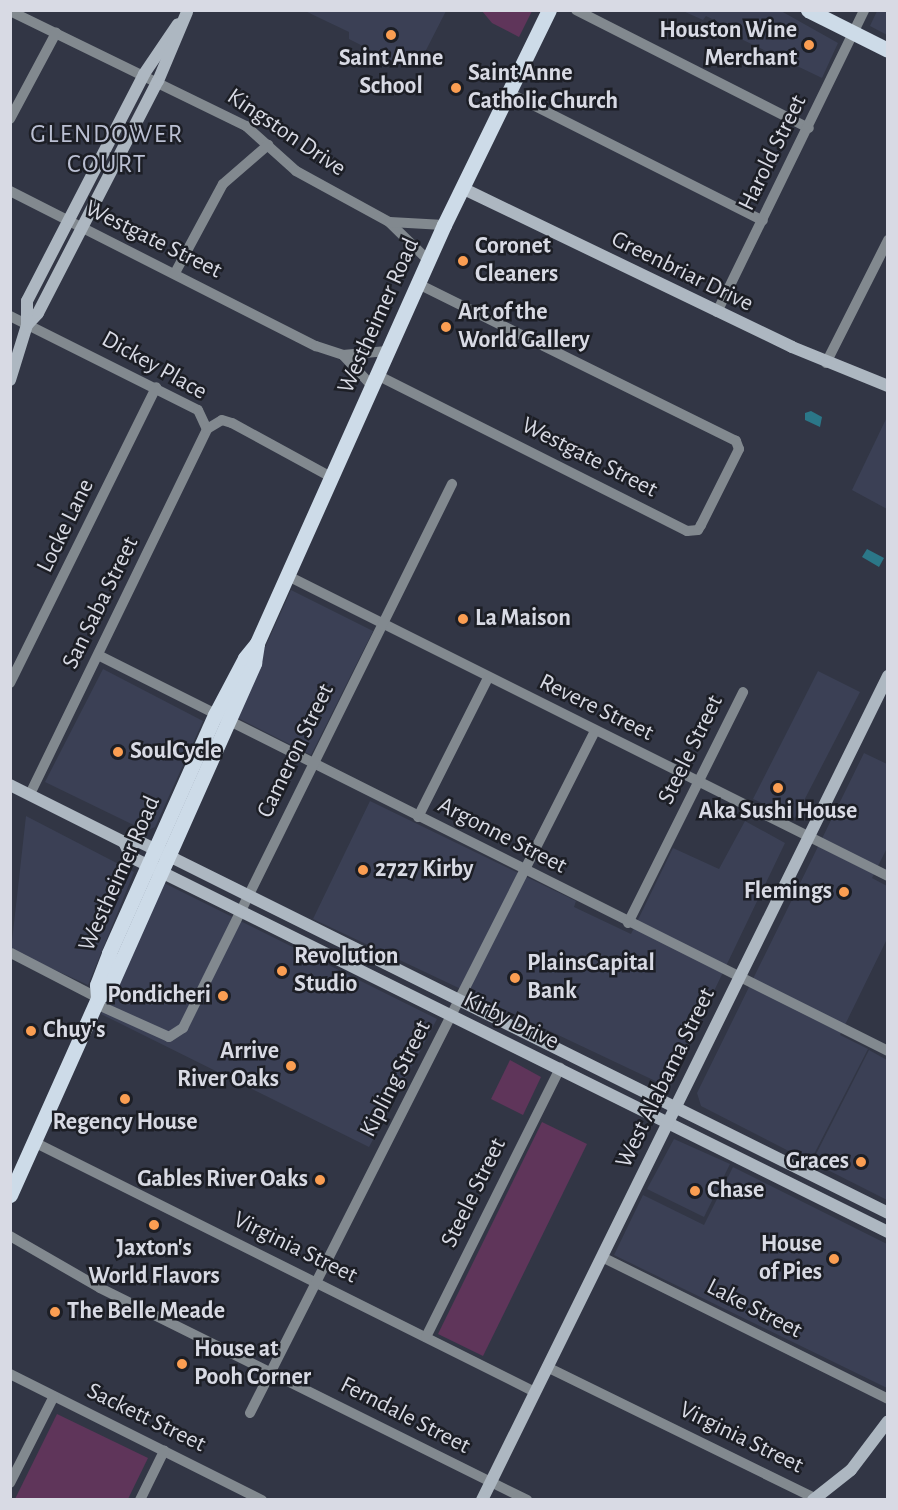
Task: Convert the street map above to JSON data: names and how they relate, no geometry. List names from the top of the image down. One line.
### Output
{"streets":{"main road":["Westheimer Road"],"street":["Kingston Drive","Harold Street","Westgate Street","Greenbriar Drive","Dickey Place","Locke Lane","San Saba Street","Revere Street","Steele Street","Cameron Street","Argonne Street","Kirby Drive","West Alabama Street","Kipling Street","Virginia Street","Lake Street","Ferndale Street","Sackett Street"]},"crossings":[["Kingston Drive","Westheimer Road"],["Harold Street","Greenbriar Drive"],["Westgate Street","Westheimer Road"],["Greenbriar Drive","Westheimer Road"],["Westheimer Road","Dickey Place"],["Westheimer Road","Revere Street"],["Westheimer Road","Cameron Street"],["Westheimer Road","Argonne Street"],["Westheimer Road","Kirby Drive"],["Westheimer Road","Virginia Street"],["Dickey Place","Locke Lane"],["Dickey Place","San Saba Street"],["San Saba Street","Argonne Street"],["San Saba Street","Kirby Drive"],["Revere Street","Steele Street"],["Revere Street","Cameron Street"],["Revere Street","West Alabama Street"],["Revere Street","Kipling Street"],["Steele Street","Argonne Street"],["Steele Street","Kirby Drive"],["Steele Street","Virginia Street"],["Cameron Street","Argonne Street"],["Cameron Street","Kirby Drive"],["Argonne Street","West Alabama Street"],["Argonne Street","Kipling Street"],["Kirby Drive","West Alabama Street"],["Kirby Drive","Kipling Street"],["West Alabama Street","Virginia Street"],["West Alabama Street","Lake Street"],["West Alabama Street","Ferndale Street"],["Kipling Street","Virginia Street"],["Kipling Street","Ferndale Street"]],"districts":["GLENDOWER COURT"],"places":["Saint Anne School","Houston Wine Merchant","Saint Anne Catholic Church","Coronet Cleaners","Art of the World Gallery","La Maison","SoulCycle","Aka Sushi House","2727 Kirby","Flemings","Revolution Studio","PlainsCapital Bank","Pondicheri","Chuy's","Arrive River Oaks","Regency House","Graces","Gables River Oaks","Chase","Jaxton's World Flavors","House of Pies","The Belle Meade","House at Pooh Corner"]}
